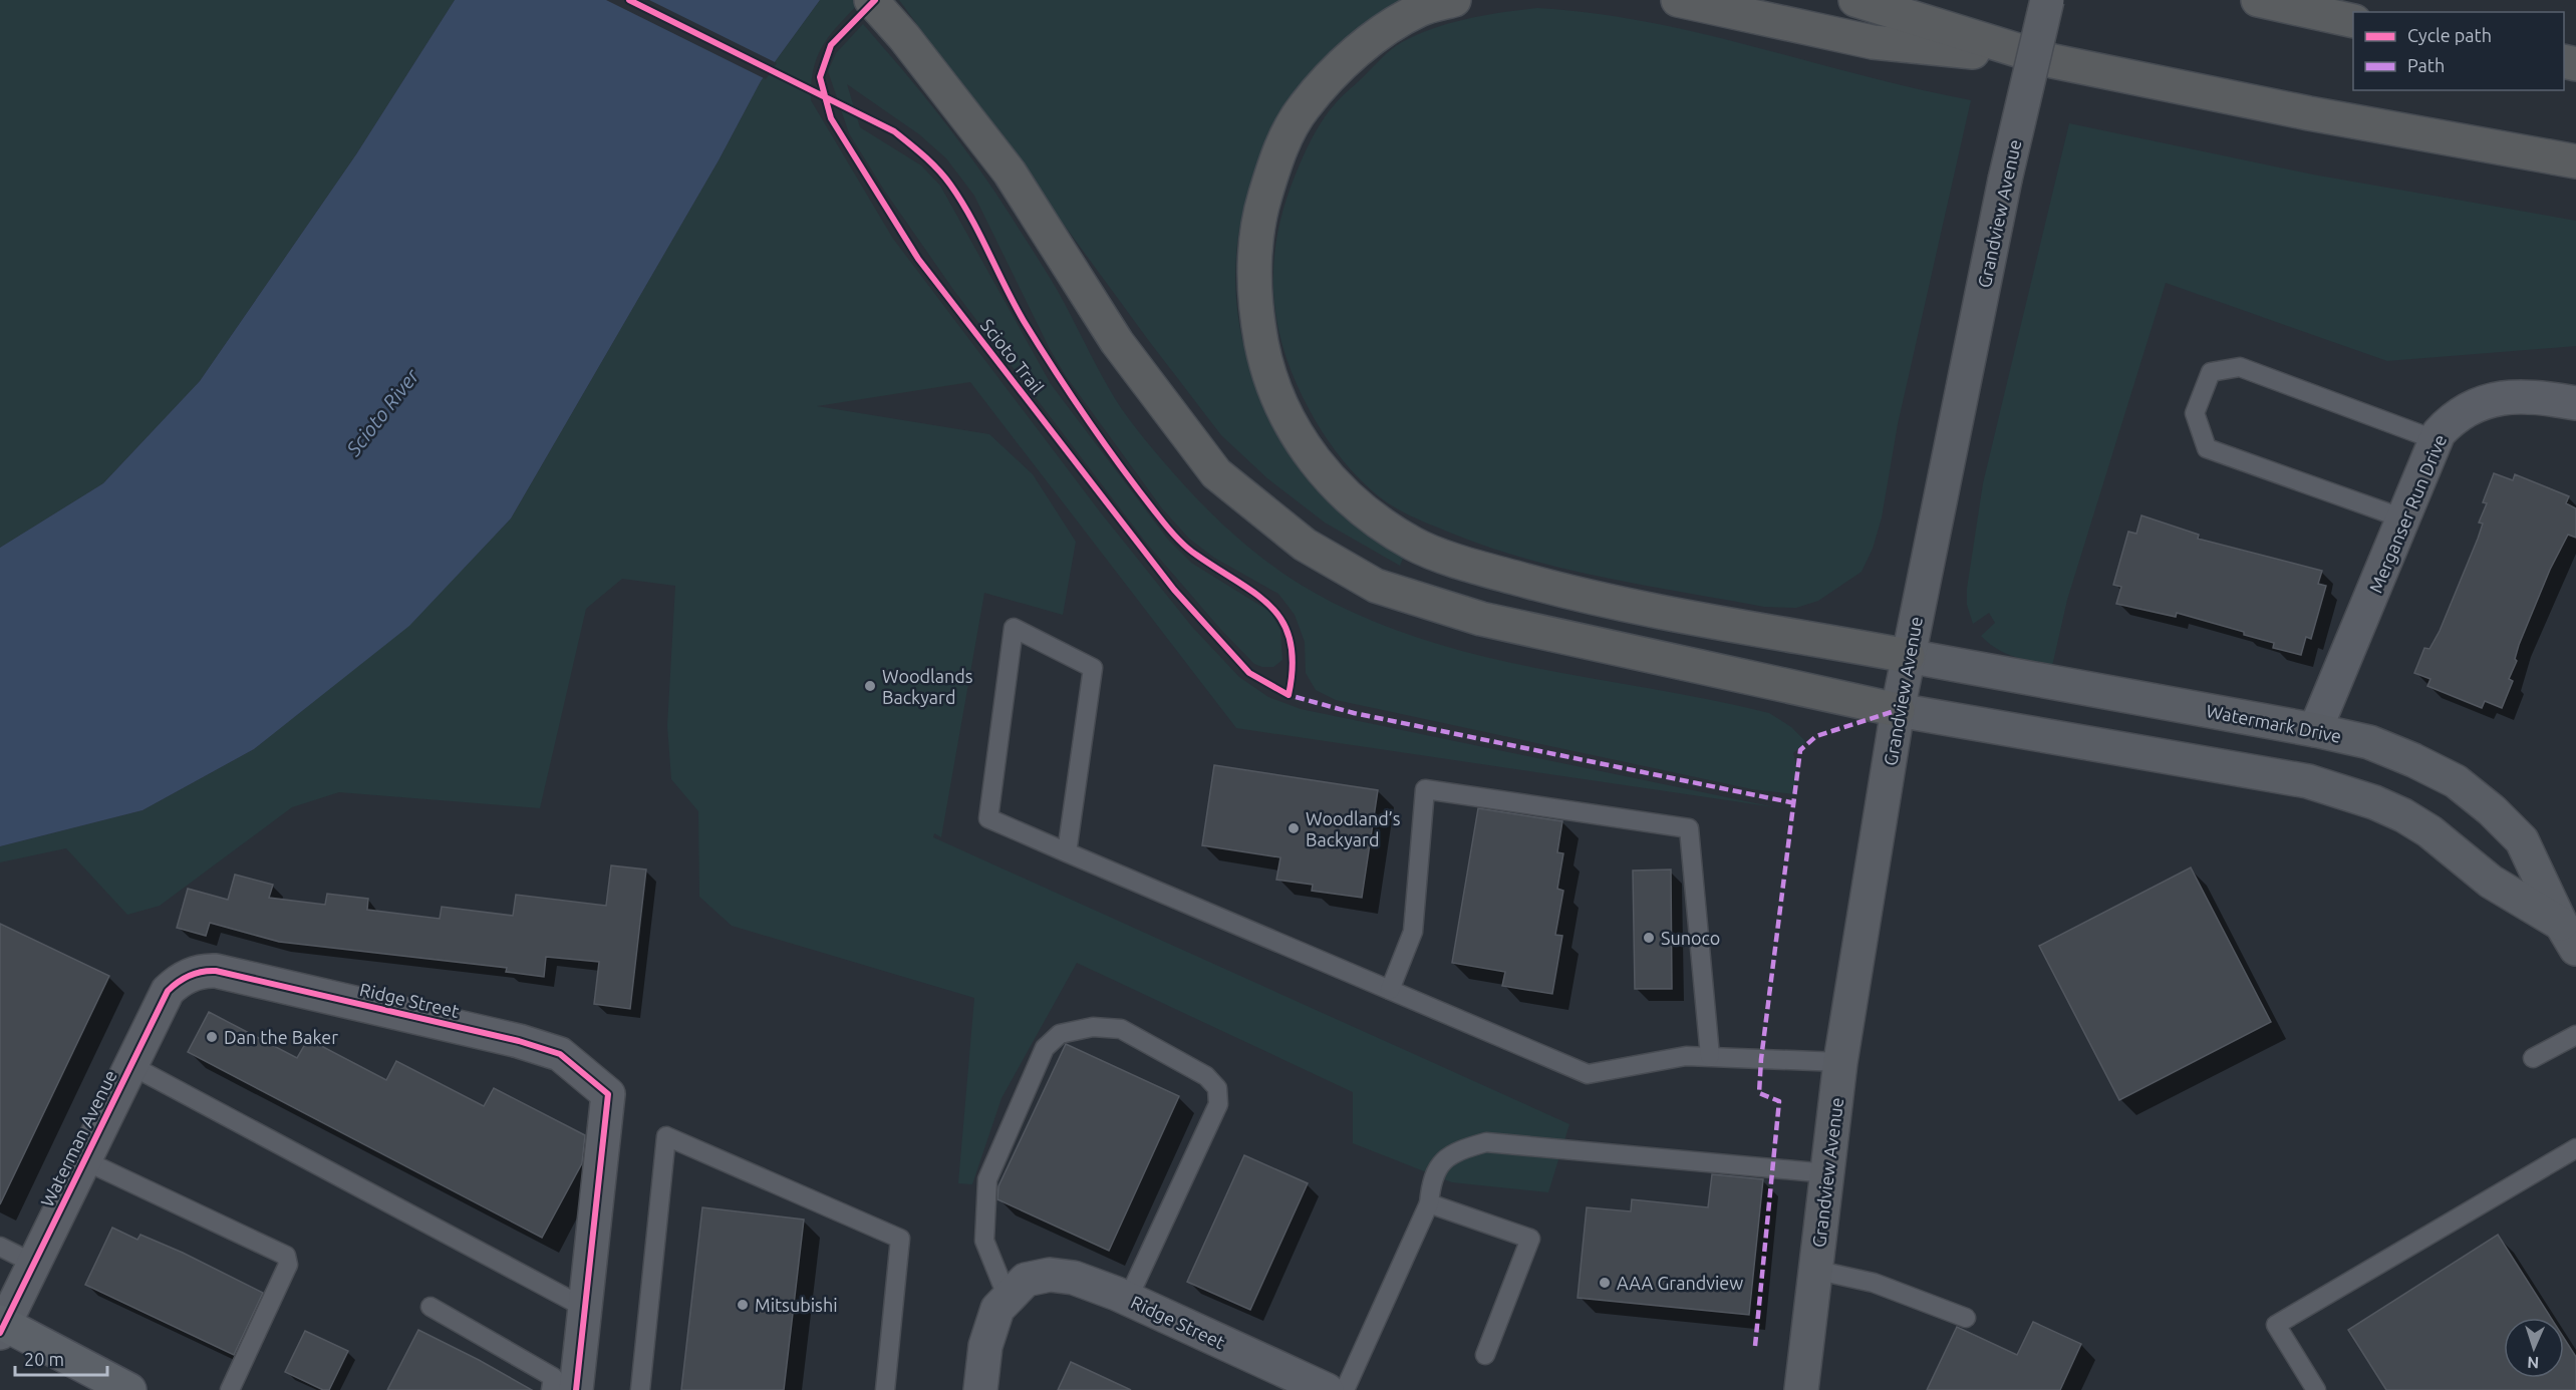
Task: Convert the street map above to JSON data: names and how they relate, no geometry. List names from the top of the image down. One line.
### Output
{"streets":{"street":["Grandview Avenue","Merganser Run Drive","Watermark Drive","Ridge Street","Waterman Avenue"],"cycle path":["Scioto Trail"]},"crossings":[["Grandview Avenue","Watermark Drive"],["Merganser Run Drive","Watermark Drive"],["Ridge Street","Waterman Avenue"]],"water":["Scioto River"],"places":["Woodlands Backyard","Woodland’s Backyard","Sunoco","Dan the Baker","AAA Grandview","Mitsubishi"],"legend":["Cycle path","Path"],"scale_bar":"20 m","north":"bottom"}
